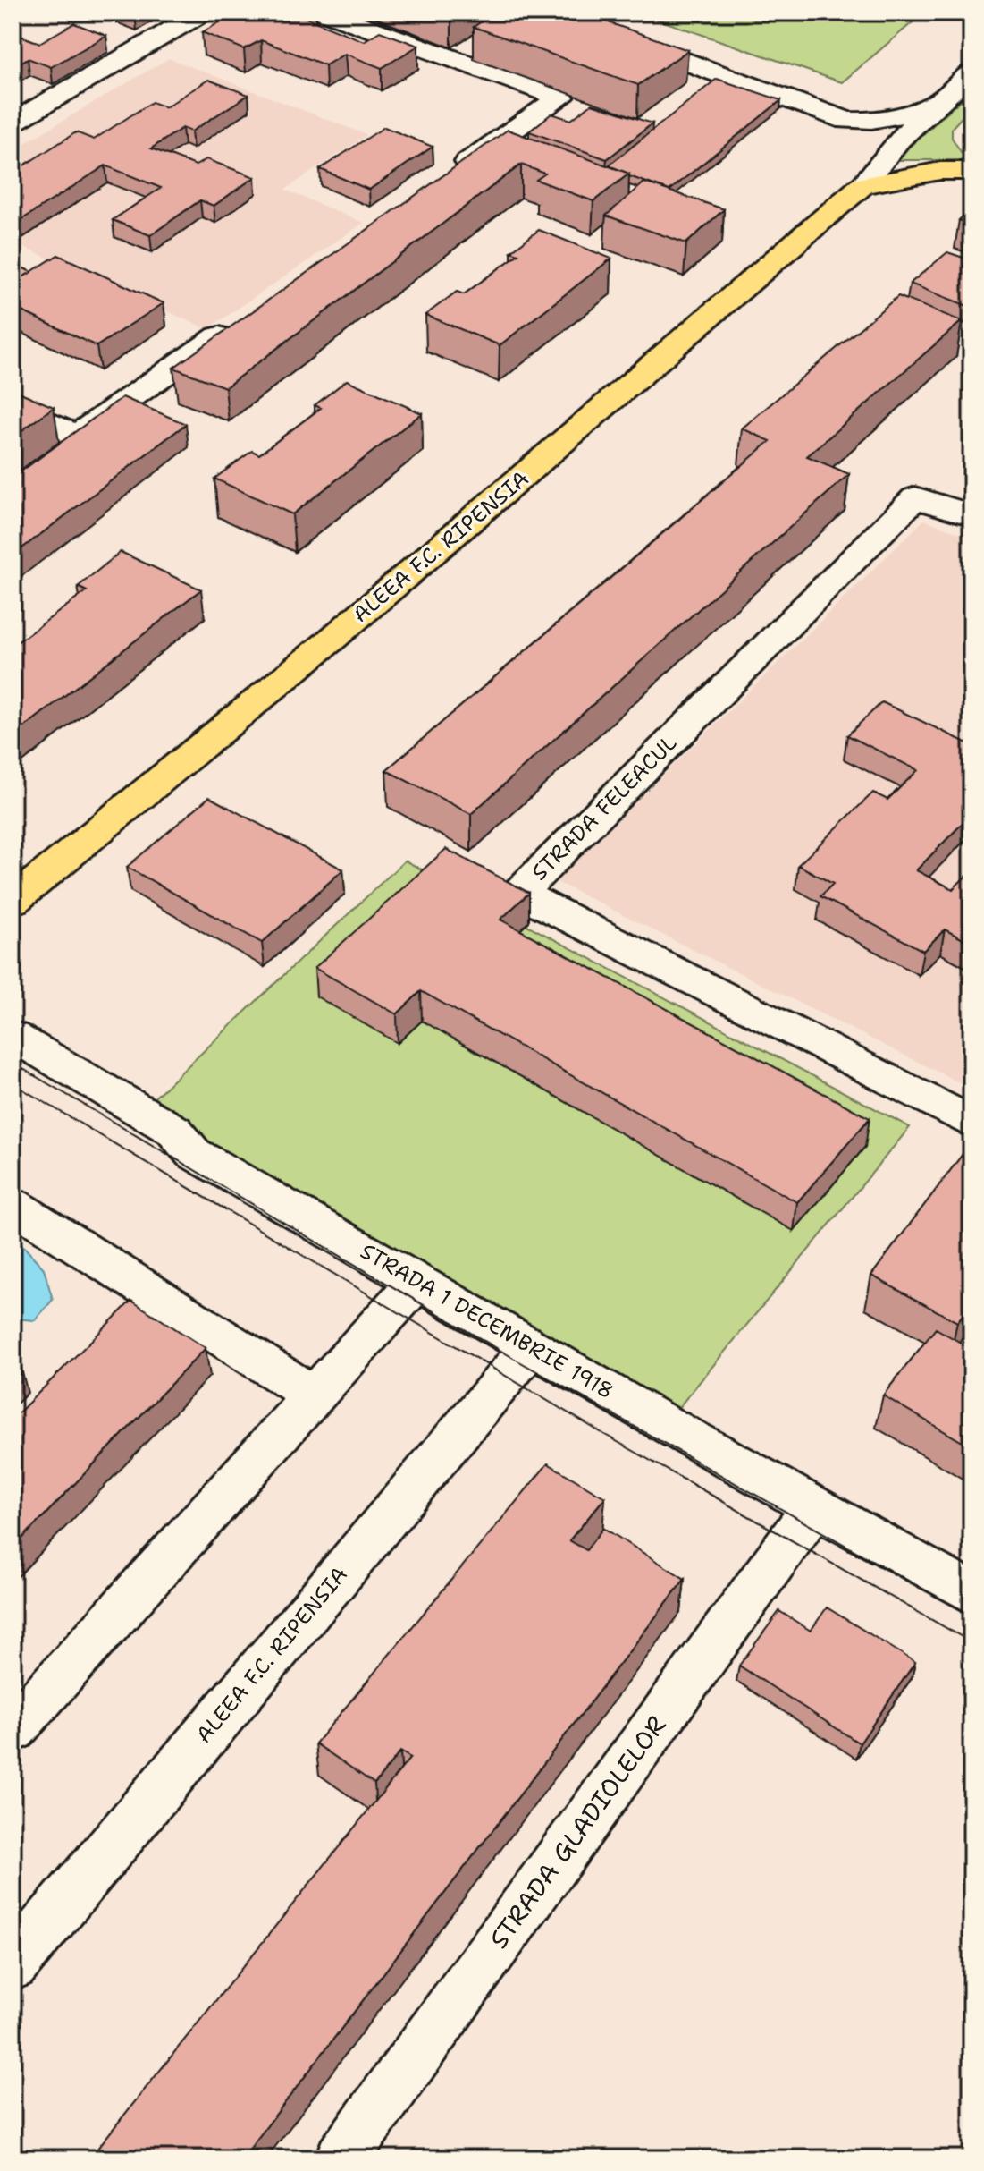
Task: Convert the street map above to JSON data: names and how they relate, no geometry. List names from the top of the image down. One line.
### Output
{"streets":{"main road":["ALEEA F.C. RIPENSIA"],"street":["STRADA FELEACUL","STRADA 1 DECEMBRIE 1918","STRADA GLADIOLELOR"]},"crossings":[["ALEEA F.C. RIPENSIA","STRADA 1 DECEMBRIE 1918"],["STRADA 1 DECEMBRIE 1918","STRADA GLADIOLELOR"]]}
